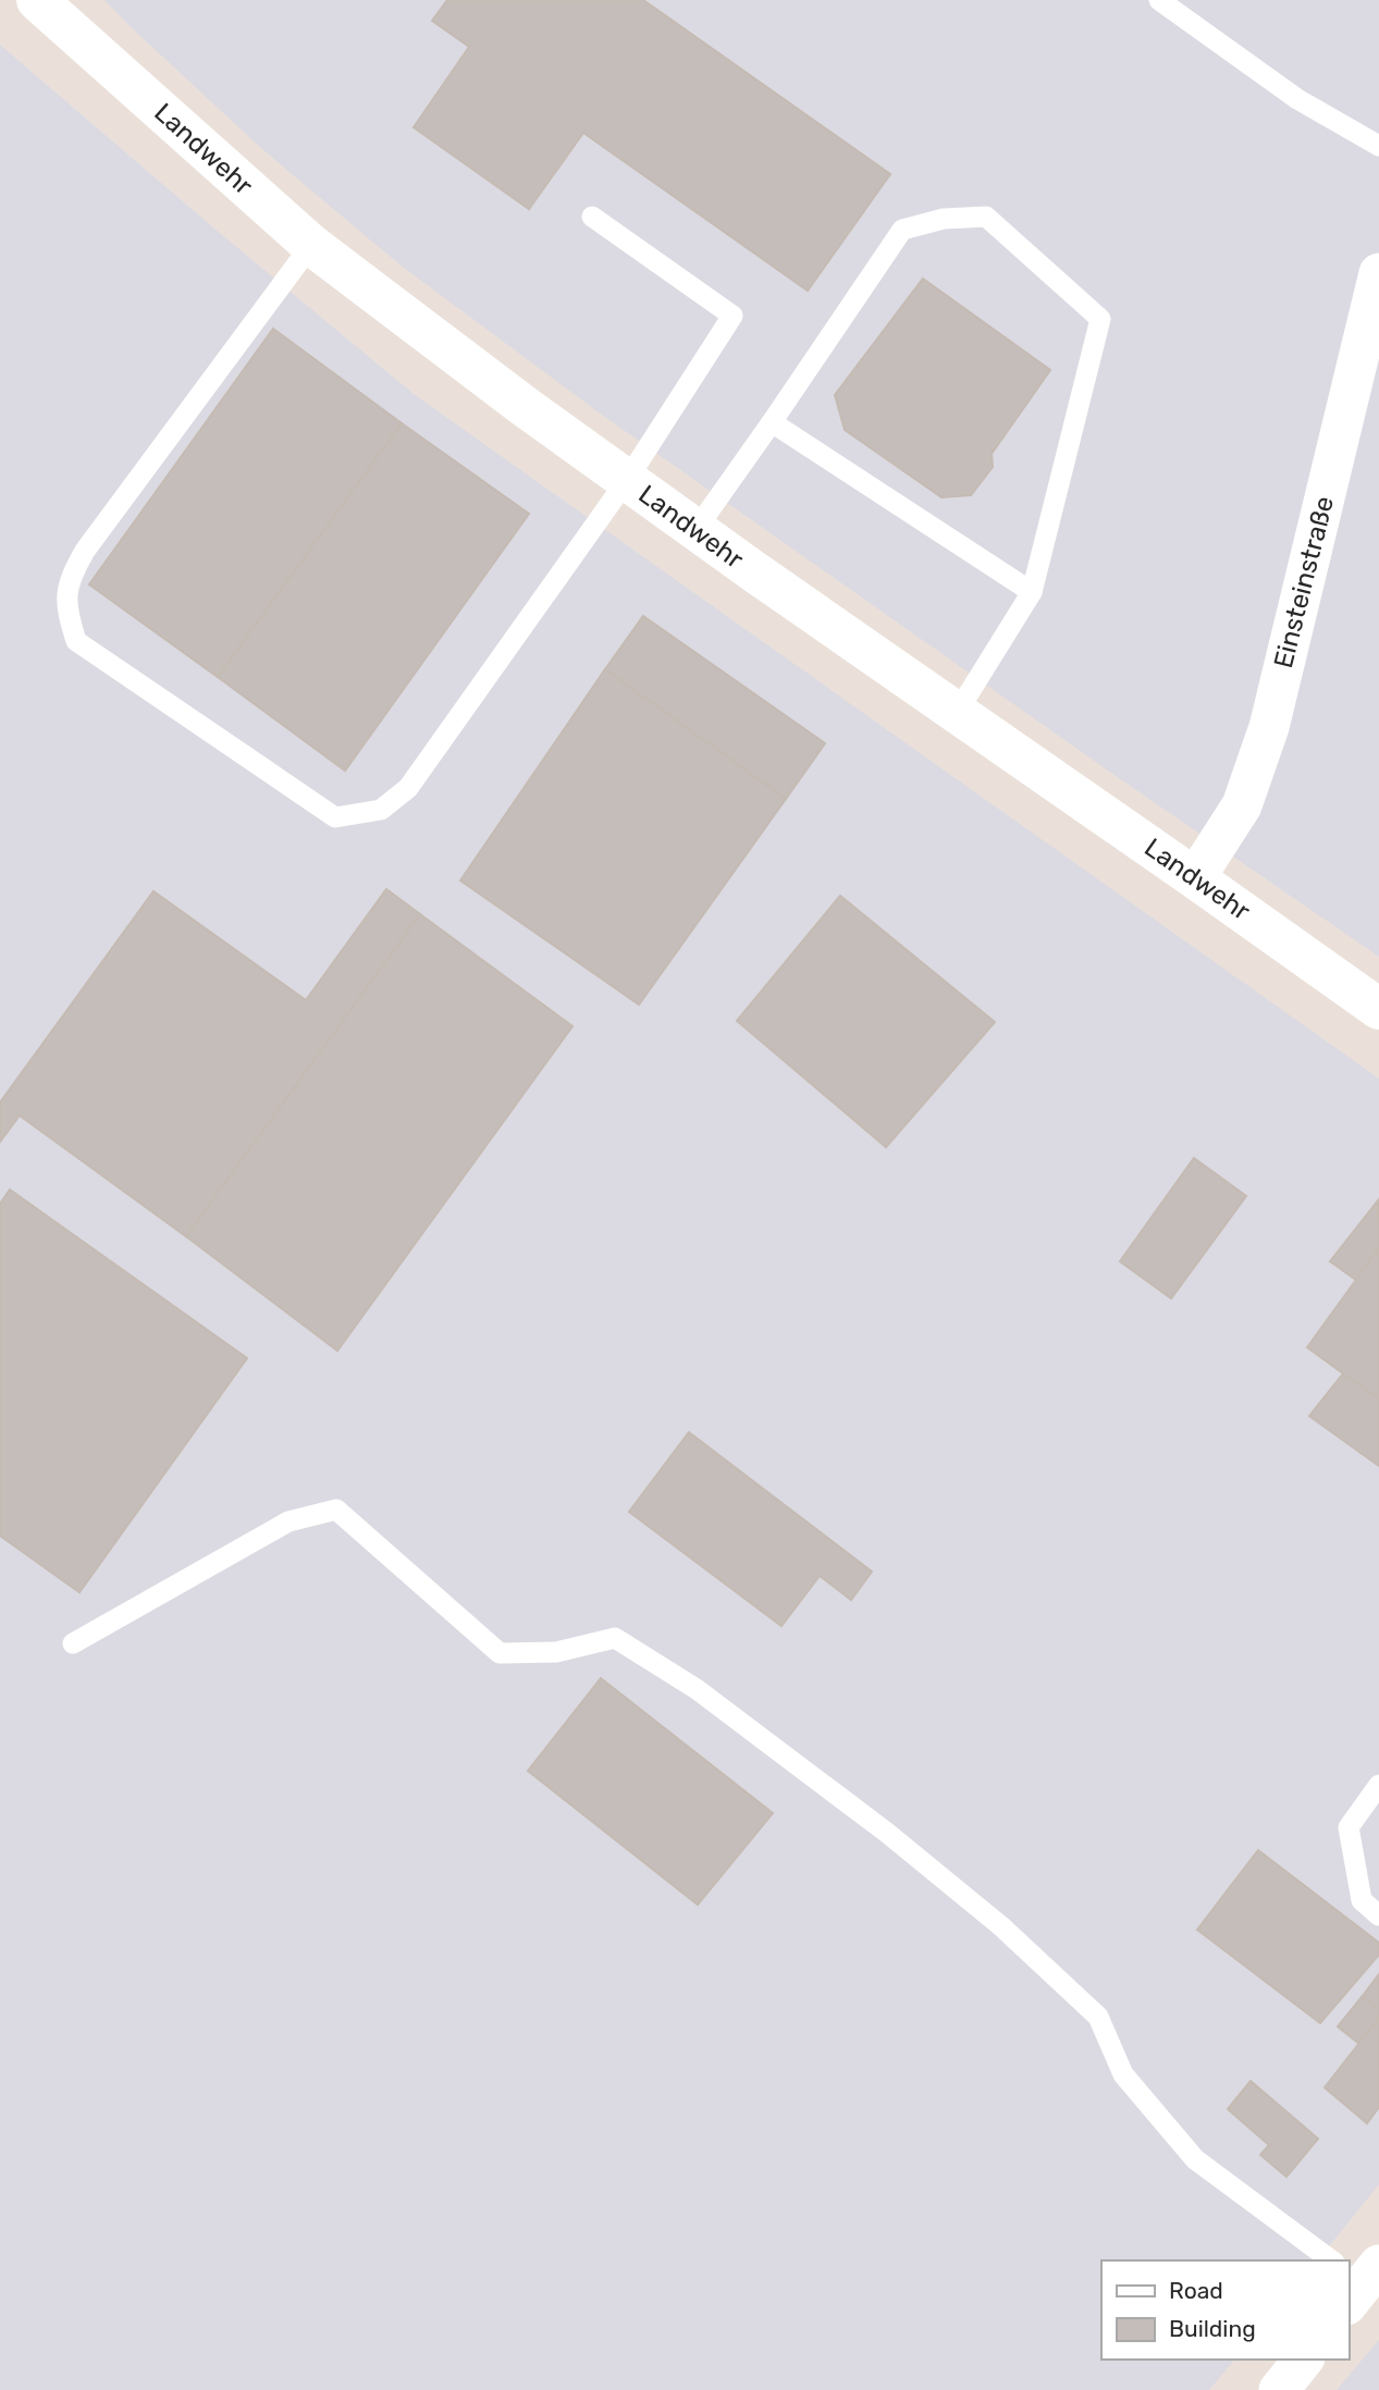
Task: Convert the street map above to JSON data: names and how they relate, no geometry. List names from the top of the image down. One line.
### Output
{"streets":{"main road":["Landwehr"],"street":["Einsteinstraße"]},"crossings":[["Landwehr","Einsteinstraße"]],"legend":["Road","Building"]}
